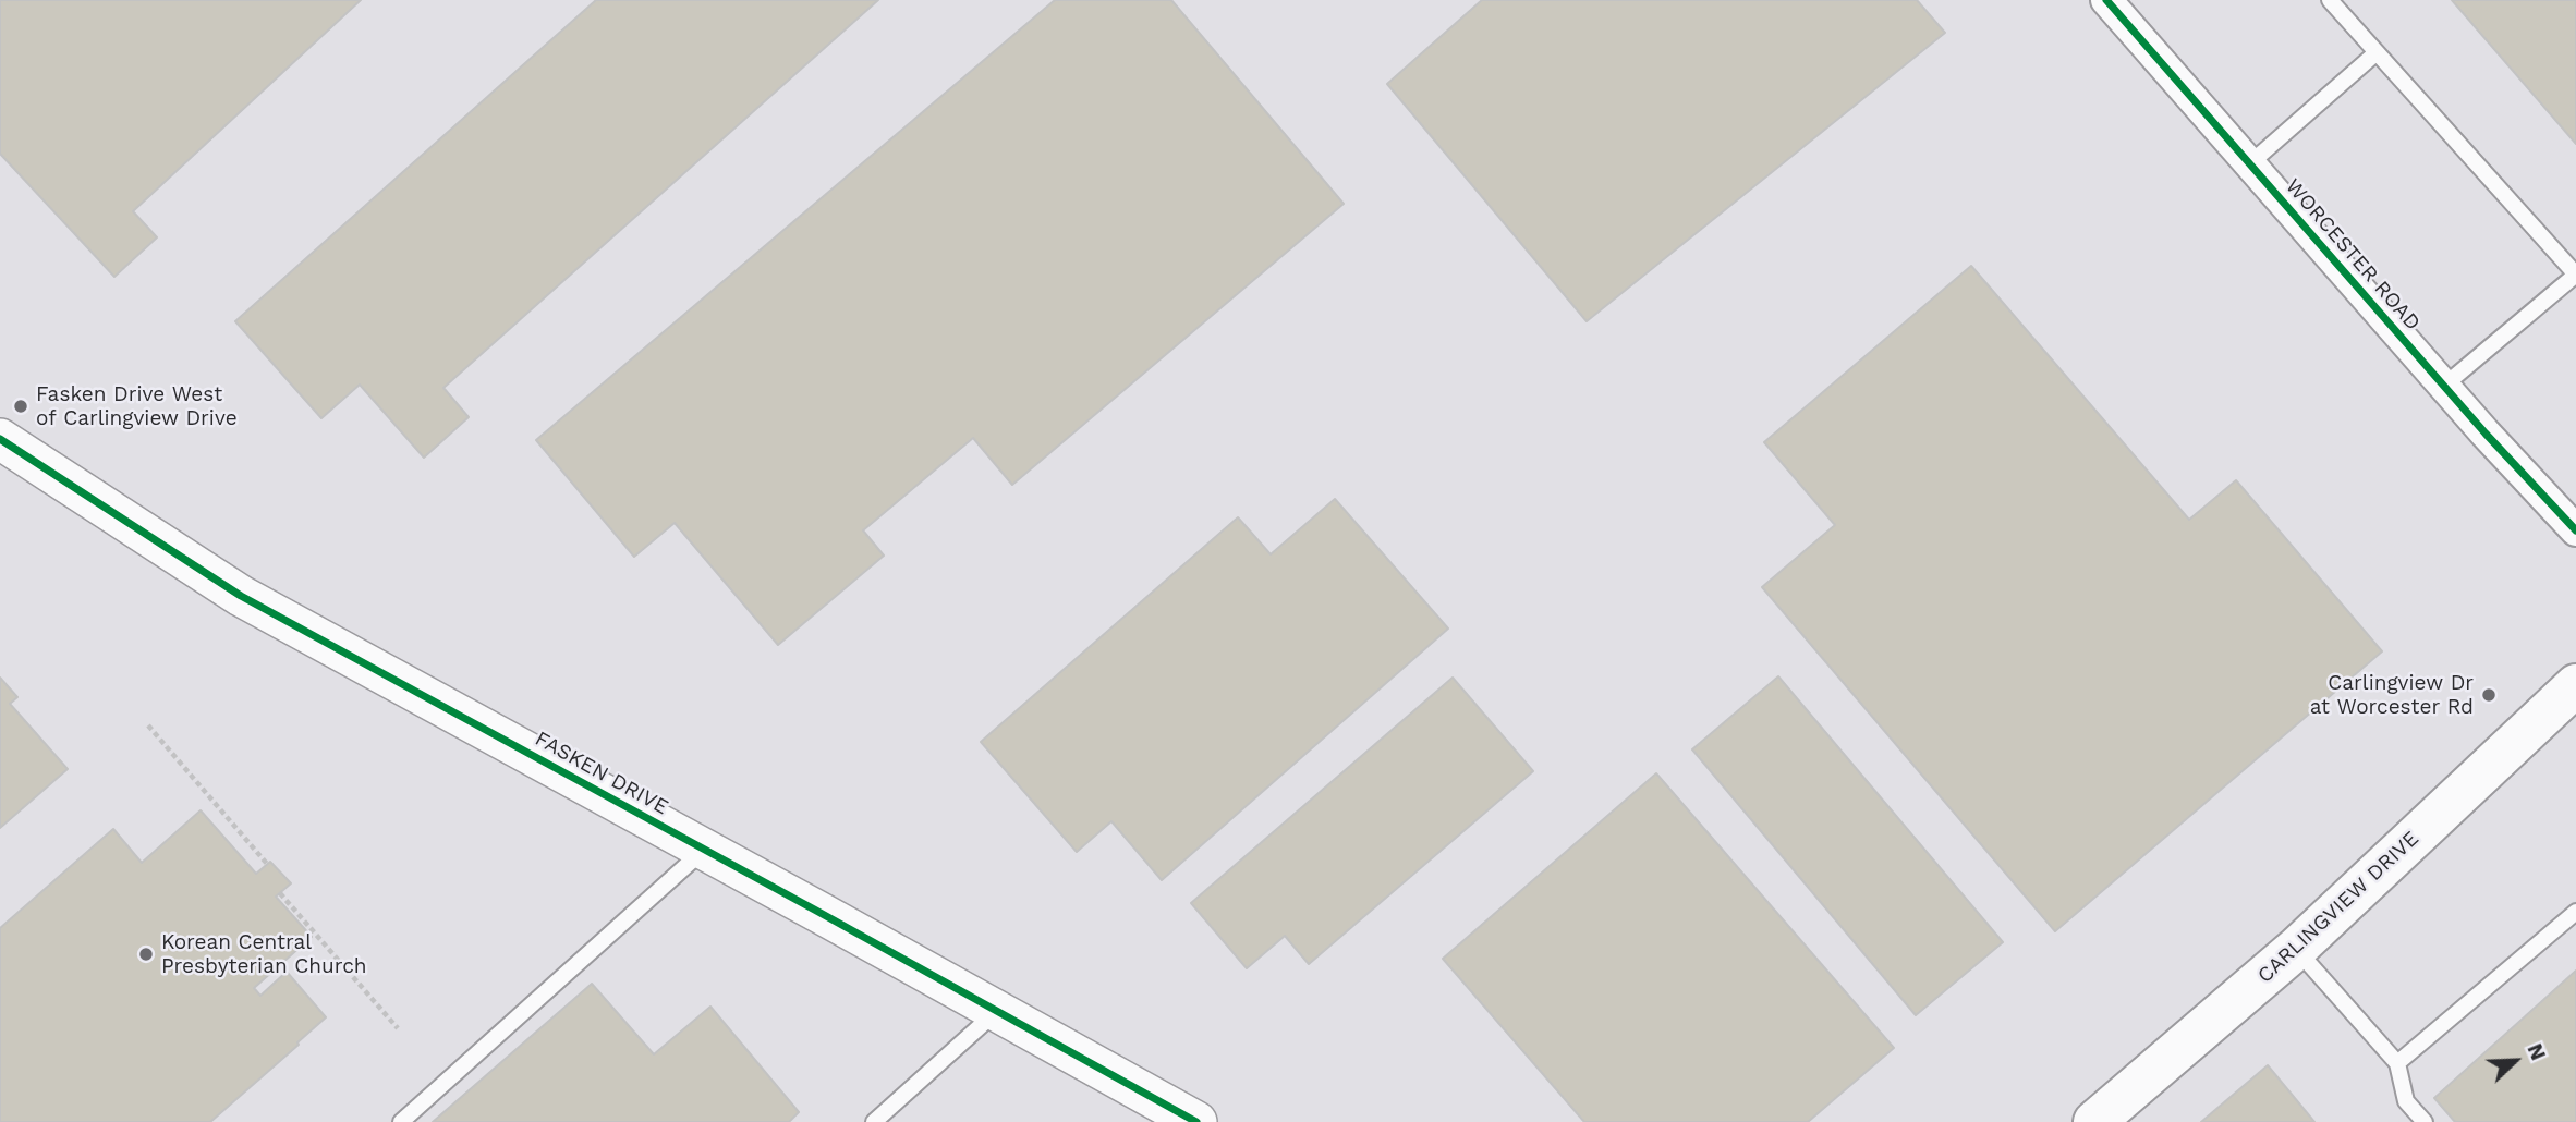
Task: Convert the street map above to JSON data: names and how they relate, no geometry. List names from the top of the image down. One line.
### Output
{"streets":{"main road":["CARLINGVIEW DRIVE"],"street":["WORCESTER ROAD","FASKEN DRIVE"]},"places":["Fasken Drive West of Carlingview Drive","Carlingview Dr at Worcester Rd","Korean Central Presbyterian Church"],"north":"top right"}
